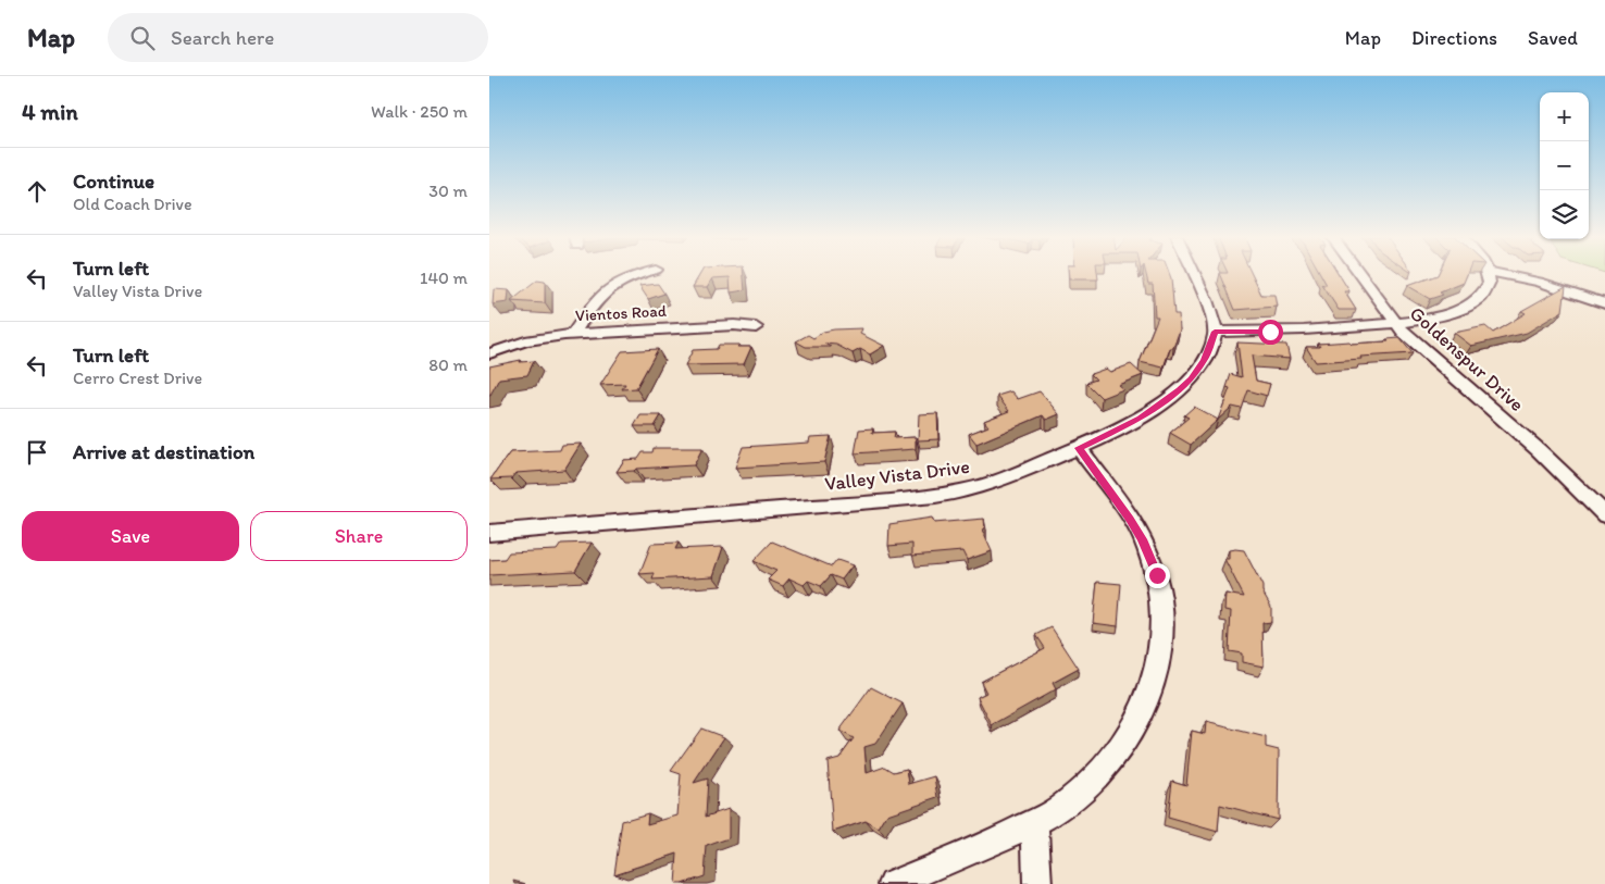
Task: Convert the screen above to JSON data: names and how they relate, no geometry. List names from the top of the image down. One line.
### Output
{"streets":{"street":["Vientos Road","Goldenspur Drive","Valley Vista Drive"]},"page":{"header":"Map","search":"Search here","nav":["Map","Directions","Saved"],"heading":["4 min","Walk · 250 m"],"map_buttons":["+","−"],"list":[["Continue","Old Coach Drive","30 m"],["Turn left","Valley Vista Drive","140 m"],["Turn left","Cerro Crest Drive","80 m"],"Arrive at destination"],"buttons":["Save","Share"]}}
